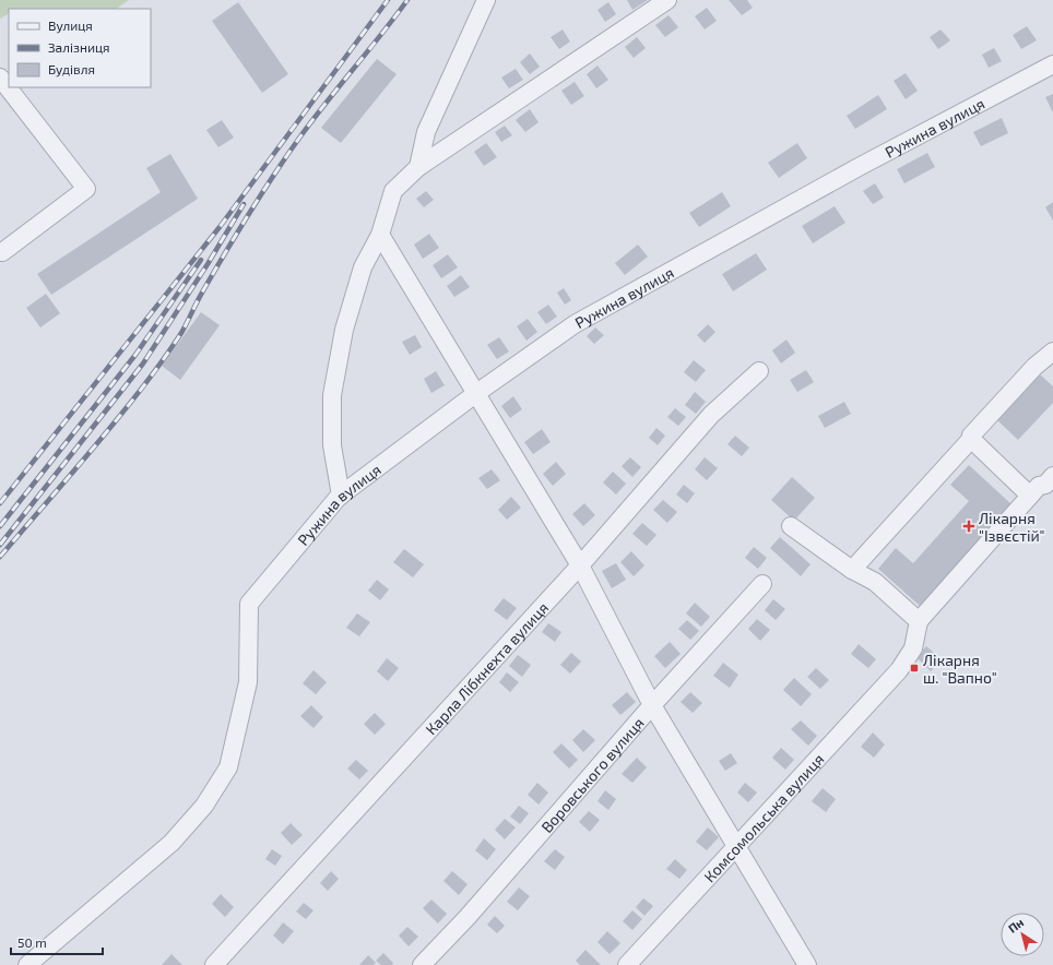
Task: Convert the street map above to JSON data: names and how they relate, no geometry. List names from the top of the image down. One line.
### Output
{"streets":{"street":["Ружина вулиця","Карла Лібкнехта вулиця","Воровського вулиця","Комсомольська вулиця"]},"places":{"health":["Лікарня \"Ізвєстій\""],"transit":["Лікарня ш. \"Вапно\""]},"legend":["Вулиця","Залізниця","Будівля"],"scale_bar":"50 m","north":"top left"}
